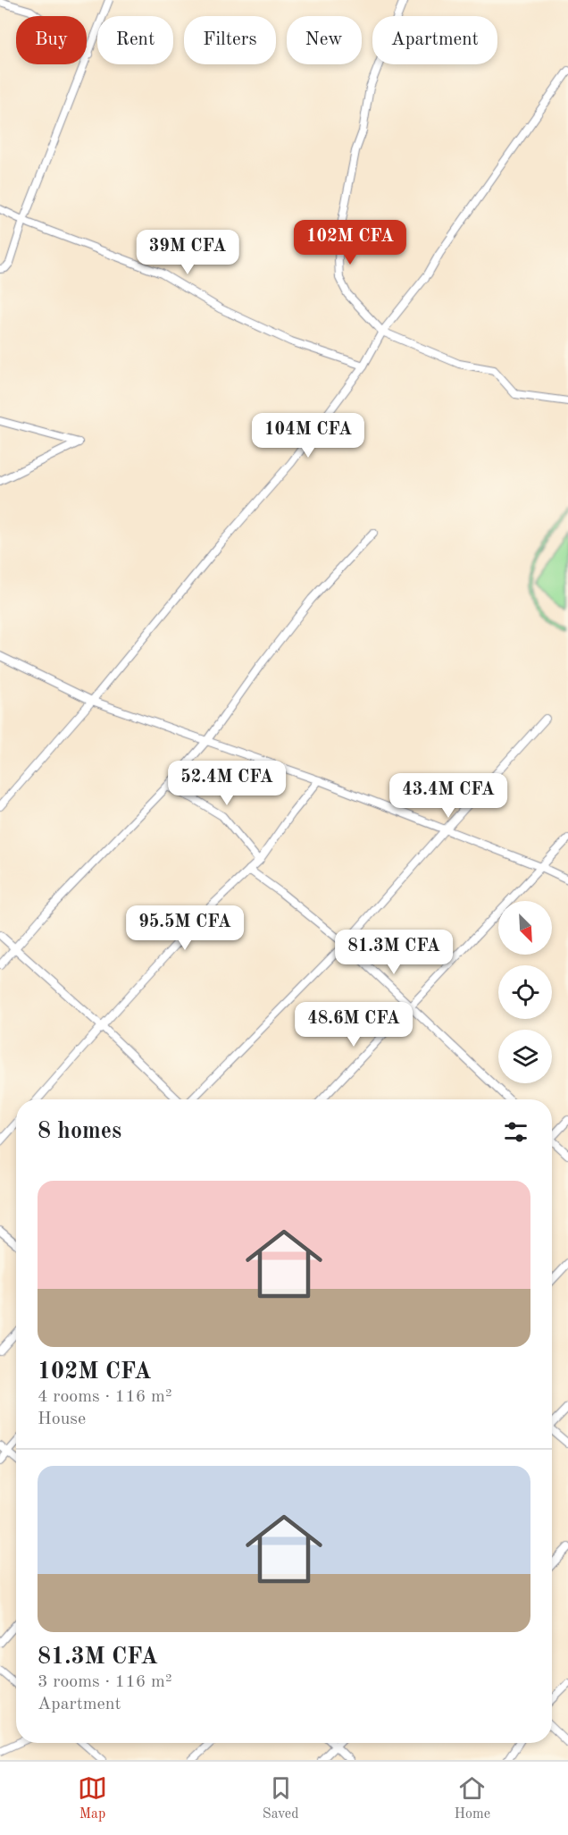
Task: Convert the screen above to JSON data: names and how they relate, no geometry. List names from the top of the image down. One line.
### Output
{"north":"bottom right","page":{"chip":["Buy","Rent","Filters","New","Apartment"],"price":["102M CFA","39M CFA","104M CFA","52.4M CFA","43.4M CFA","95.5M CFA","81.3M CFA","48.6M CFA"],"heading":"8 homes","list":[{"name":"102M CFA","note":"4 rooms · 116 m² · House"},{"name":"81.3M CFA","note":"3 rooms · 116 m² · Apartment"}],"tabs":["Map","Saved","Home"]}}
